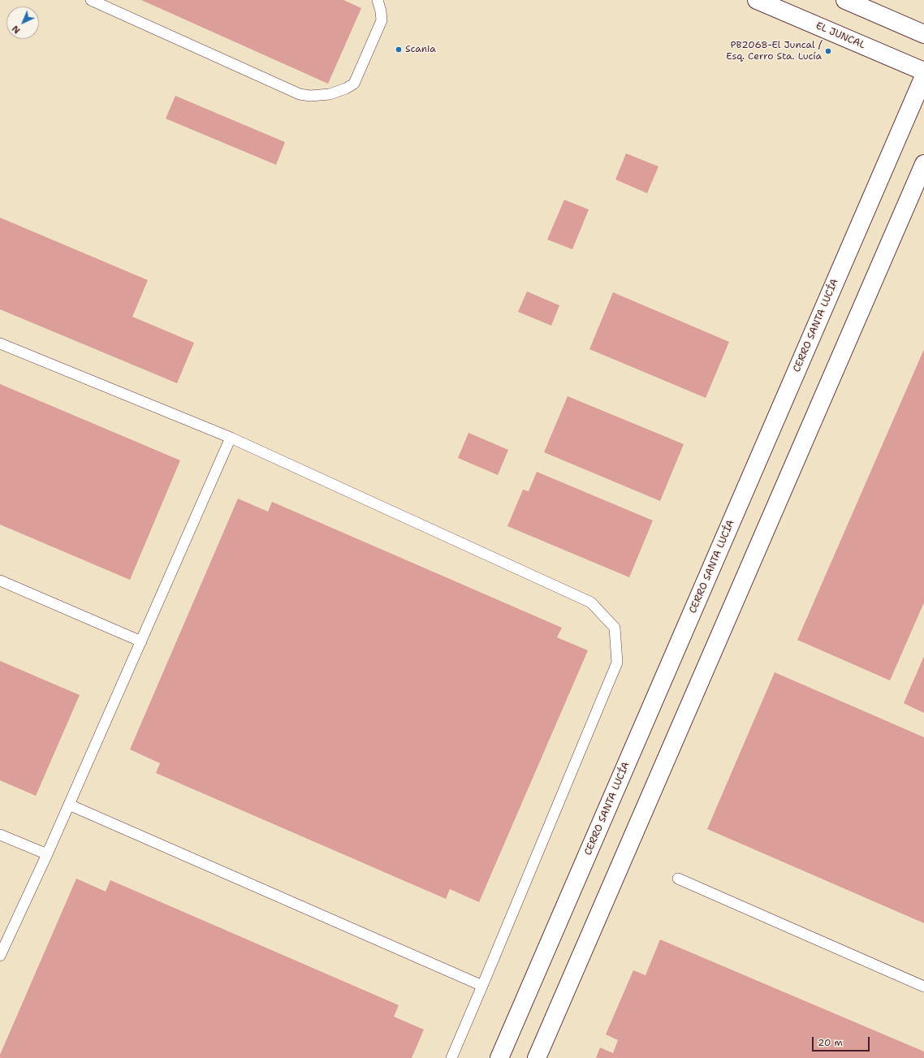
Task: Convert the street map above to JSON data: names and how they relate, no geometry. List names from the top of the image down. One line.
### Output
{"streets":{"street":["EL JUNCAL","CERRO SANTA LUCÍA"]},"places":["Scania","PB2068-El Juncal / Esq. Cerro Sta. Lucía"],"scale_bar":"20 m","north":"bottom left"}
